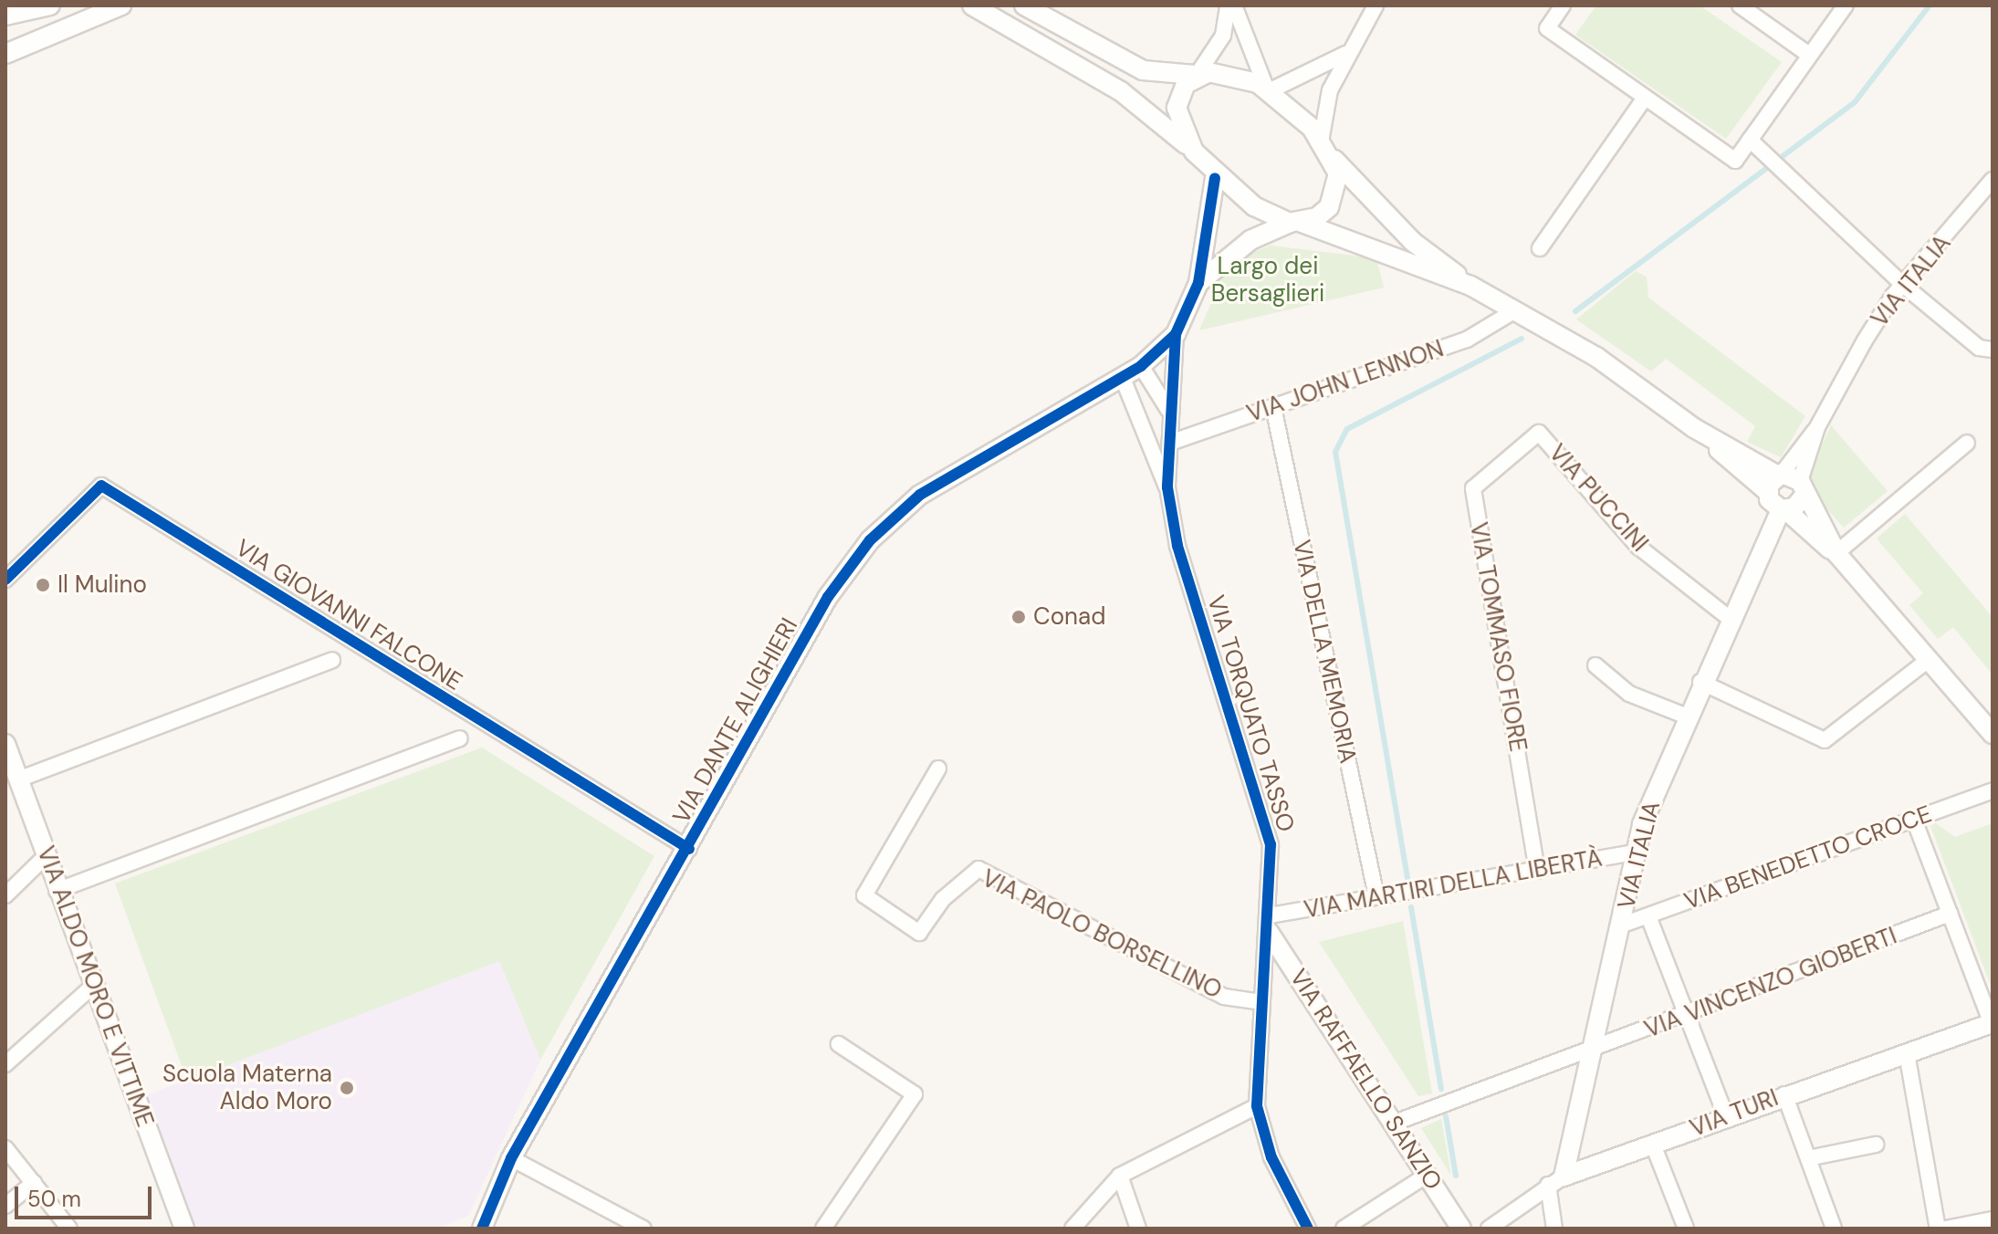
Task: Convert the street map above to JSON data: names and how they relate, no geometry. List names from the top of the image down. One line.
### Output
{"streets":{"street":["VIA ITALIA","VIA JOHN LENNON","VIA PUCCINI","VIA GIOVANNI FALCONE","VIA TOMMASO FIORE","VIA DELLA MEMORIA","VIA TORQUATO TASSO","VIA DANTE ALIGHIERI","VIA BENEDETTO CROCE","VIA MARTIRI DELLA LIBERTÀ","VIA PAOLO BORSELLINO","VIA VINCENZO GIOBERTI","VIA ALDO MORO E VITTIME","VIA RAFFAELLO SANZIO","VIA TURI"]},"crossings":[["VIA ITALIA","VIA PUCCINI"],["VIA ITALIA","VIA BENEDETTO CROCE"],["VIA ITALIA","VIA MARTIRI DELLA LIBERTÀ"],["VIA ITALIA","VIA VINCENZO GIOBERTI"],["VIA ITALIA","VIA TURI"],["VIA JOHN LENNON","VIA DELLA MEMORIA"],["VIA JOHN LENNON","VIA TORQUATO TASSO"],["VIA PUCCINI","VIA TOMMASO FIORE"],["VIA GIOVANNI FALCONE","VIA DANTE ALIGHIERI"],["VIA TOMMASO FIORE","VIA MARTIRI DELLA LIBERTÀ"],["VIA DELLA MEMORIA","VIA MARTIRI DELLA LIBERTÀ"],["VIA TORQUATO TASSO","VIA DANTE ALIGHIERI"],["VIA TORQUATO TASSO","VIA MARTIRI DELLA LIBERTÀ"],["VIA TORQUATO TASSO","VIA PAOLO BORSELLINO"],["VIA TORQUATO TASSO","VIA RAFFAELLO SANZIO"],["VIA MARTIRI DELLA LIBERTÀ","VIA RAFFAELLO SANZIO"],["VIA VINCENZO GIOBERTI","VIA RAFFAELLO SANZIO"]],"parks":["Largo dei Bersaglieri"],"places":["Il Mulino","Conad","Scuola Materna Aldo Moro"],"scale_bar":"50 m"}
